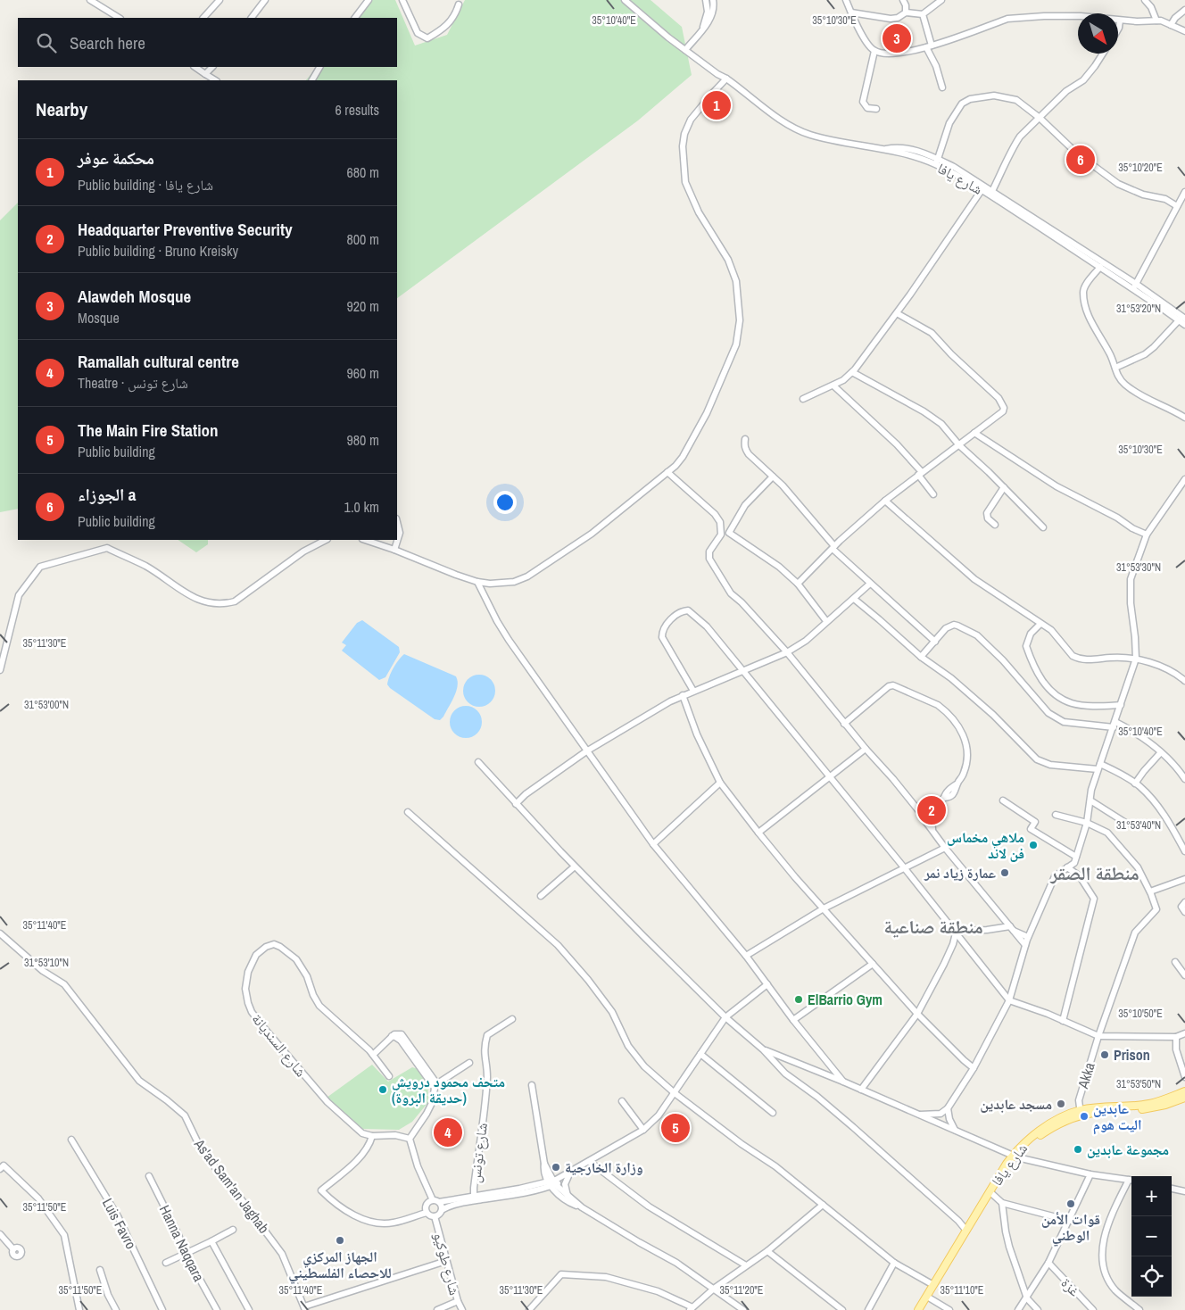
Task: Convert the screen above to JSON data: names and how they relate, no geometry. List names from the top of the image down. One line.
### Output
{"streets":{"main road":["شارع يافا"],"street":["شارع السنديانة","Akka","شارع تونس","As'ad Sam'an Jaghab","Luis Favro","Hanna Naqqara","شارع طوكيو","غزة"]},"crossings":[["شارع يافا","Akka"]],"districts":["منطقة الصقر","منطقة صناعية"],"places":["ملاهي مخماس فن لاند","عمارة زياد نمر","ElBarrio Gym","Prison","متحف محمود درويش (حديقة البروة)","مسجد عابدين","عابدين اليت هوم","مجموعة عابدين","وزارة الخارجية","قوات الأمن الوطني","الجهاز المركزي للاحصاء الفلسطيني"],"north":"bottom right","page":{"search":"Search here","pins":["3","1","6","2","5","4"],"heading":["Nearby","6 results"],"list":[{"mark":"1","name":"محكمة عوفر","note":"Public building · شارع يافا","value":"680 m"},{"mark":"2","name":"Headquarter Preventive Security","note":"Public building · Bruno Kreisky","value":"800 m"},{"mark":"3","name":"Alawdeh Mosque","note":"Mosque","value":"920 m"},{"mark":"4","name":"Ramallah cultural centre","note":"Theatre · شارع تونس","value":"960 m"},{"mark":"5","name":"The Main Fire Station","note":"Public building","value":"980 m"},{"mark":"6","name":"الجوزاء a","note":"Public building","value":"1.0 km"}],"map_buttons":["+","−"]},"coordinates":["35°10'40\"E","35°10'30\"E","35°10'20\"E","31°53'20\"N","31°53'30\"N","35°11'30\"E","31°53'00\"N","31°53'40\"N","35°11'40\"E","31°53'10\"N","35°10'50\"E","31°53'50\"N","35°11'50\"E","35°11'20\"E","35°11'10\"E"]}
